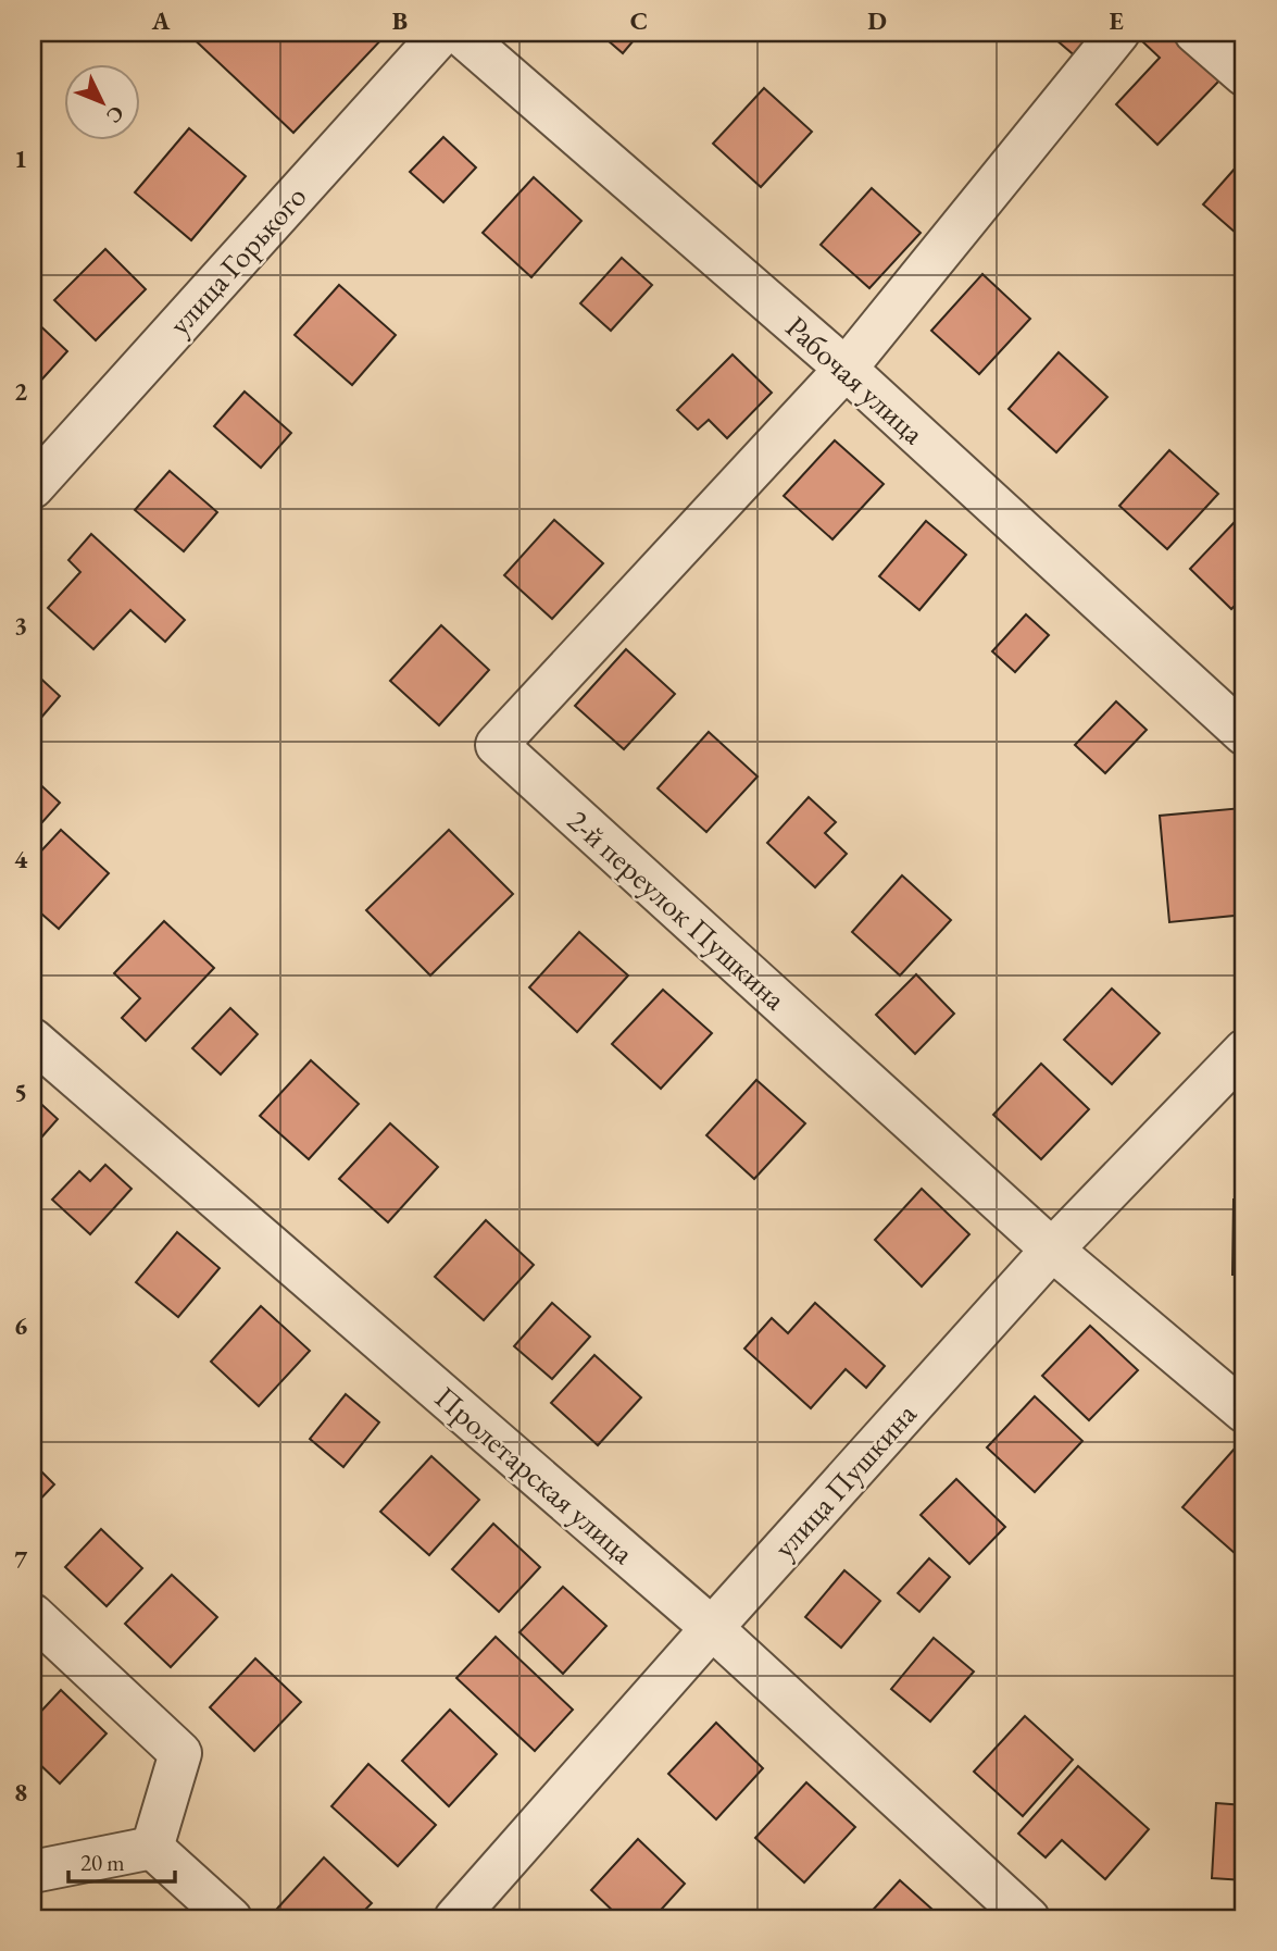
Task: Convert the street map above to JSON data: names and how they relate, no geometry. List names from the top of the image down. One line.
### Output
{"streets":{"street":["улица Горького","Рабочая улица","2-й переулок Пушкина","Пролетарская улица","улица Пушкина"]},"crossings":[["Рабочая улица","2-й переулок Пушкина"],["2-й переулок Пушкина","улица Пушкина"],["Пролетарская улица","улица Пушкина"]],"scale_bar":"20 m","north":"bottom right","grid":{"columns":["A","B","C","D","E"],"rows":["1","2","3","4","5","6","7","8"]}}
